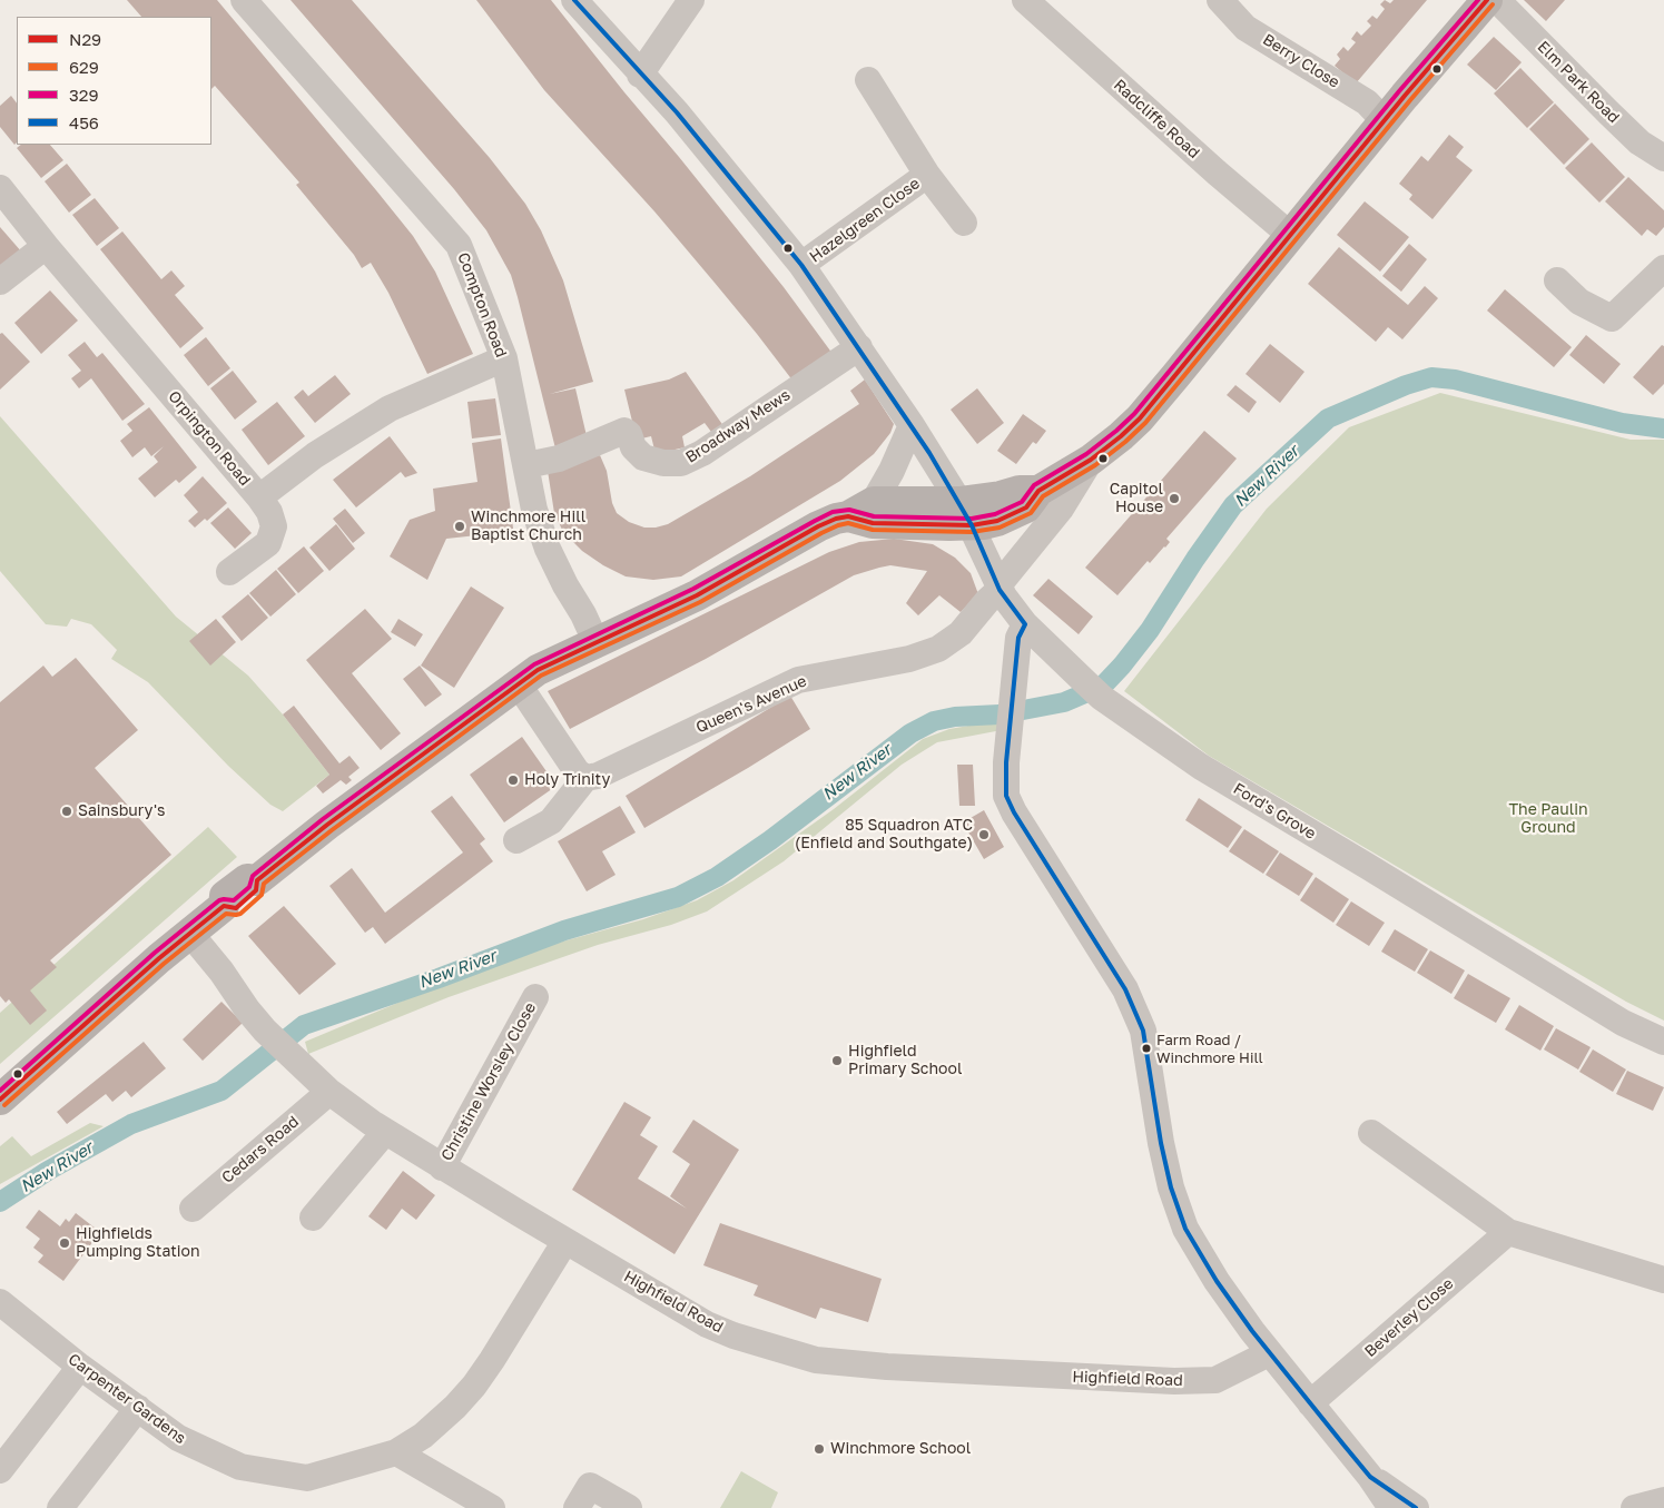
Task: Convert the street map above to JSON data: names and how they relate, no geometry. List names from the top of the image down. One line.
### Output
{"streets":{"street":["Berry Close","Elm Park Road","Radcliffe Road","Hazelgreen Close","Compton Road","Broadway Mews","Orpington Road","Queen's Avenue","Ford's Grove","Christine Worsley Close","Cedars Road","Highfield Road","Beverley Close","Carpenter Gardens"]},"crossings":[["Hazelgreen Close","Ford's Grove"],["Compton Road","Broadway Mews"],["Compton Road","Orpington Road"],["Broadway Mews","Ford's Grove"],["Queen's Avenue","Ford's Grove"],["Christine Worsley Close","Highfield Road"],["Cedars Road","Highfield Road"],["Highfield Road","Carpenter Gardens"]],"water":["New River"],"parks":["The Paulin Ground"],"places":["Capitol House","Winchmore Hill Baptist Church","Holy Trinity","Sainsbury's","85 Squadron ATC (Enfield and Southgate)","Farm Road / Winchmore Hill","Highfield Primary School","Highfields Pumping Station","Winchmore School"],"lines":["transit line N29","transit line 329","transit line 456","transit line 629"],"legend":["N29","629","329","456"]}
